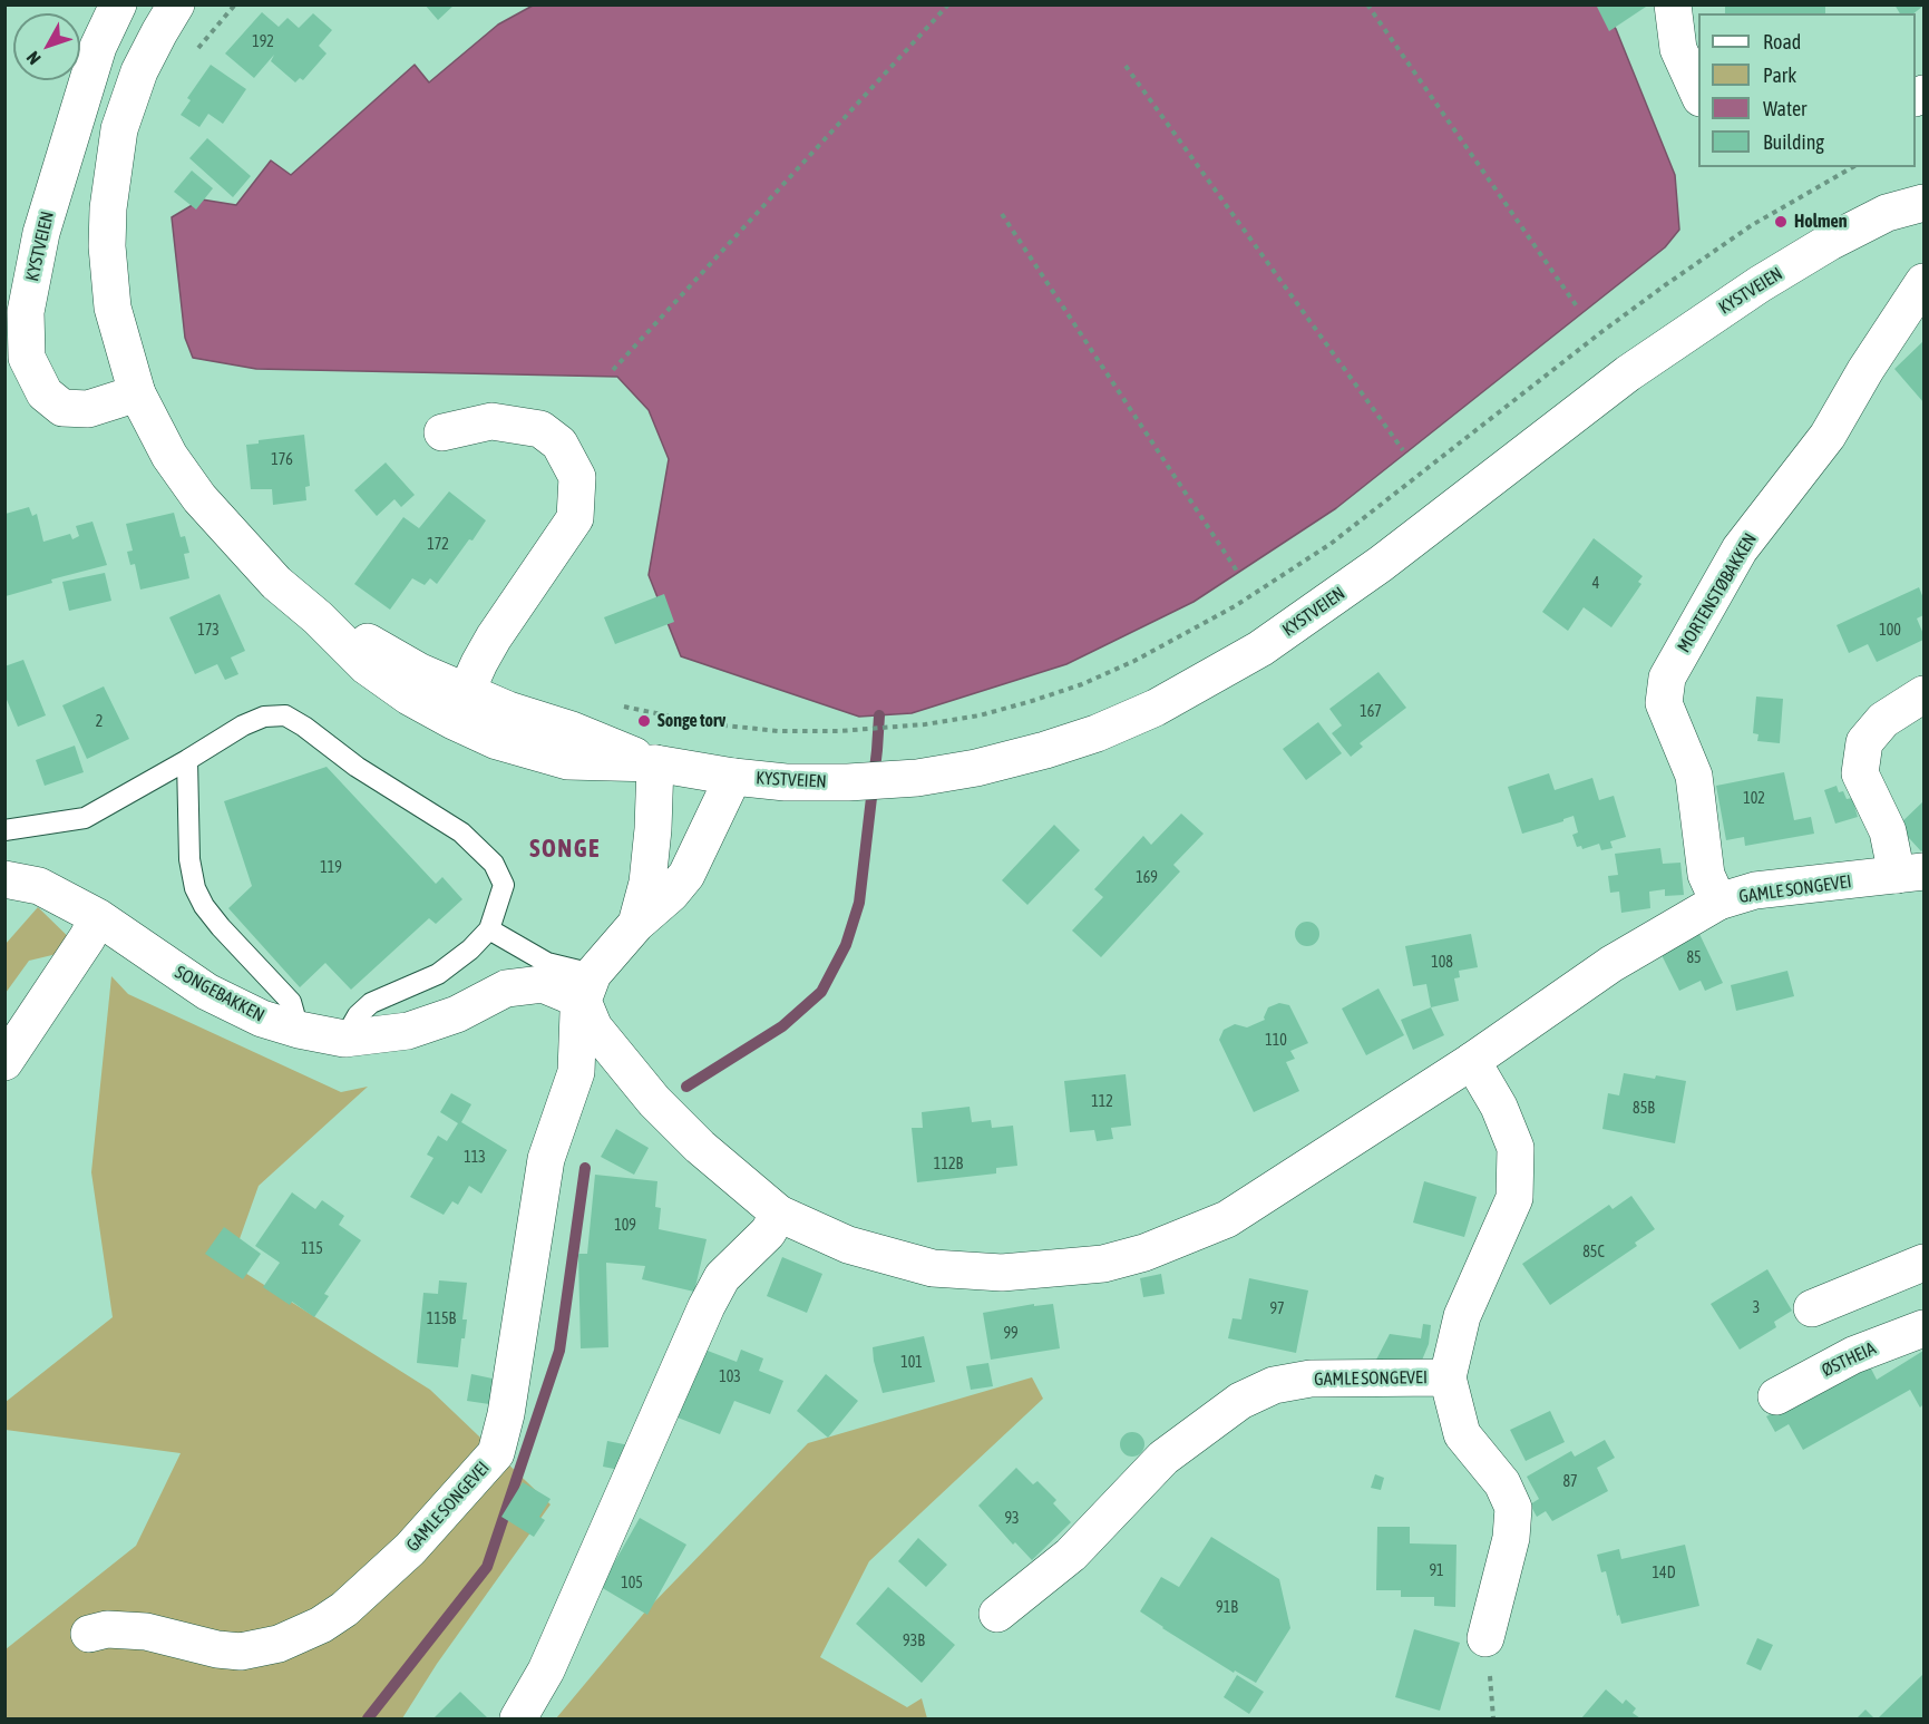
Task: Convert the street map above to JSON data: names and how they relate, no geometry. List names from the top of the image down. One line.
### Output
{"streets":{"street":["KYSTVEIEN","MORTENSTØBAKKEN","GAMLE SONGEVEI","SONGEBAKKEN","ØSTHEIA"]},"crossings":[["MORTENSTØBAKKEN","GAMLE SONGEVEI"],["GAMLE SONGEVEI","SONGEBAKKEN"]],"districts":["SONGE"],"places":["Holmen","Songe torv"],"house_numbers":["192","176","172","4","173","100","167","2","102","119","169","85","108","110","112","85B","113","112B","109","115","85C","3","97","115B","99","101","103","87","93","91","14D","105","91B","93B"],"legend":["Road","Park","Water","Building"],"north":"bottom left"}
